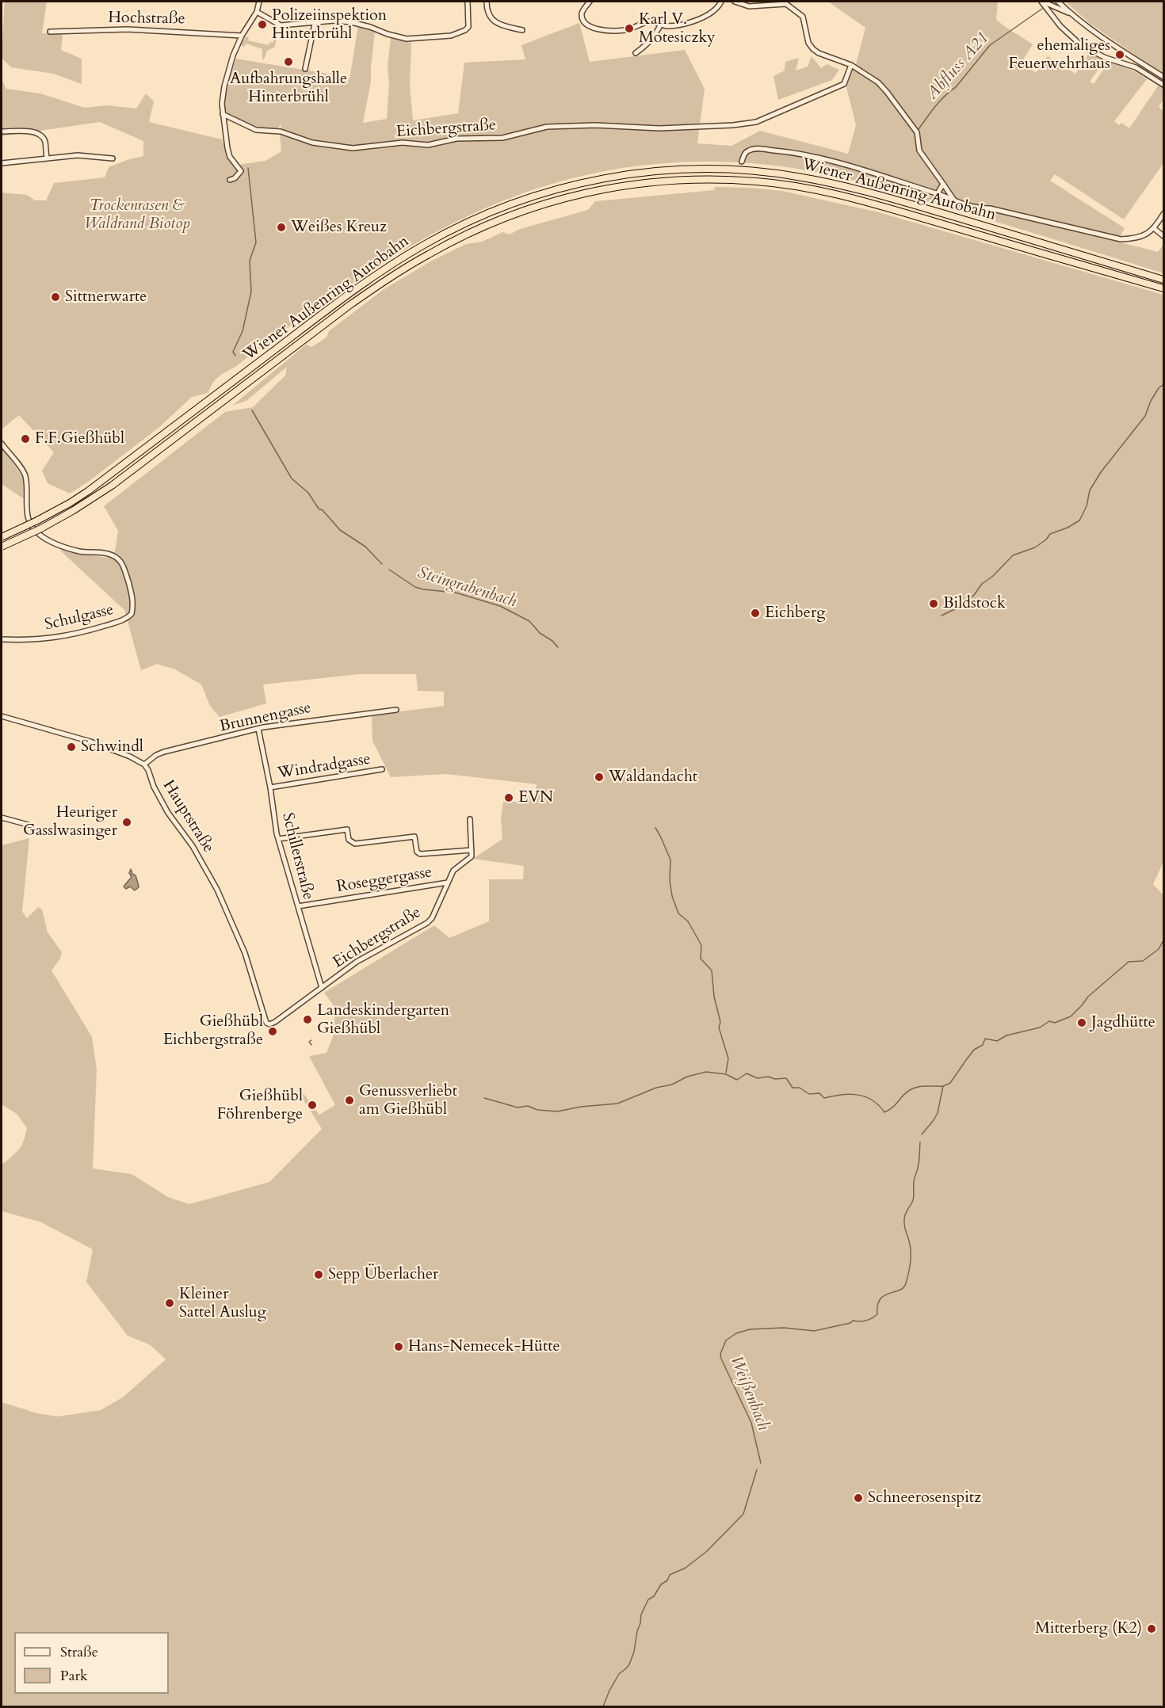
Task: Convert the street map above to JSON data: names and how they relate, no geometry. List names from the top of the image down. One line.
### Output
{"streets":{"highway":["Wiener Außenring Autobahn"],"street":["Hochstraße","Eichbergstraße","Schulgasse","Brunnengasse","Windradgasse","Hauptstraße","Schillerstraße","Roseggergasse"]},"crossings":[["Eichbergstraße","Hauptstraße"],["Eichbergstraße","Schillerstraße"],["Eichbergstraße","Roseggergasse"],["Brunnengasse","Hauptstraße"],["Brunnengasse","Schillerstraße"],["Windradgasse","Schillerstraße"],["Schillerstraße","Roseggergasse"]],"water":["Abfluss A21","Steingrabenbach","Weißenbach"],"parks":["Trockenrasen & Waldrand Biotop"],"places":["Polizeiinspektion Hinterbrühl","Karl V. Motesiczky","ehemaliges Feuerwehrhaus","Aufbahrungshalle Hinterbrühl","Weißes Kreuz","Sittnerwarte","F.F.Gießhübl","Bildstock","Eichberg","Schwindl","Waldandacht","EVN","Heuriger Gasslwasinger","Landeskindergarten Gießhübl","Jagdhütte","Gießhübl Eichbergstraße","Genussverliebt am Gießhübl","Gießhübl Föhrenberge","Sepp Überlacher","Kleiner Sattel Auslug","Hans-Nemecek-Hütte","Schneerosenspitz","Mitterberg (K2)"],"legend":["Straße","Park"]}
